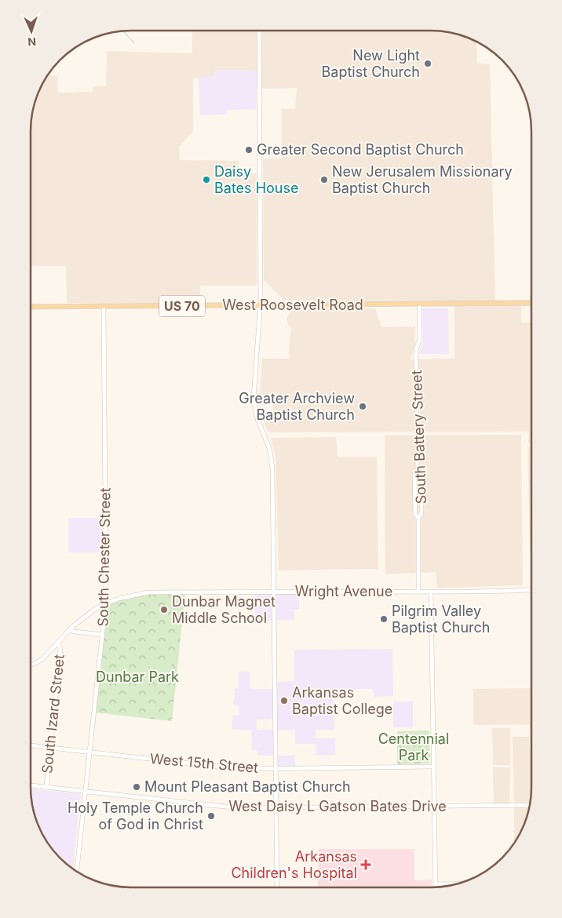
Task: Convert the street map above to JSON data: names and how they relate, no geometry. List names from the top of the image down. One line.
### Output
{"streets":{"main road":["West Roosevelt Road","US 70"],"street":["South Battery Street","South Chester Street","Wright Avenue","South Izard Street","West 15th Street","West Daisy L Gatson Bates Drive"]},"crossings":[["West Roosevelt Road","South Battery Street"],["West Roosevelt Road","South Chester Street"],["South Battery Street","Wright Avenue"],["South Chester Street","Wright Avenue"],["South Chester Street","West 15th Street"],["South Chester Street","West Daisy L Gatson Bates Drive"],["Wright Avenue","South Izard Street"],["South Izard Street","West 15th Street"],["South Izard Street","West Daisy L Gatson Bates Drive"]],"parks":["Dunbar Park","Centennial Park"],"places":{"other":["New Light Baptist Church","Greater Second Baptist Church","Daisy Bates House","New Jerusalem Missionary Baptist Church","Greater Archview Baptist Church","Dunbar Magnet Middle School","Pilgrim Valley Baptist Church","Arkansas Baptist College","Mount Pleasant Baptist Church","Holy Temple Church of God in Christ"],"health":["Arkansas Children's Hospital"]},"north":"bottom"}
